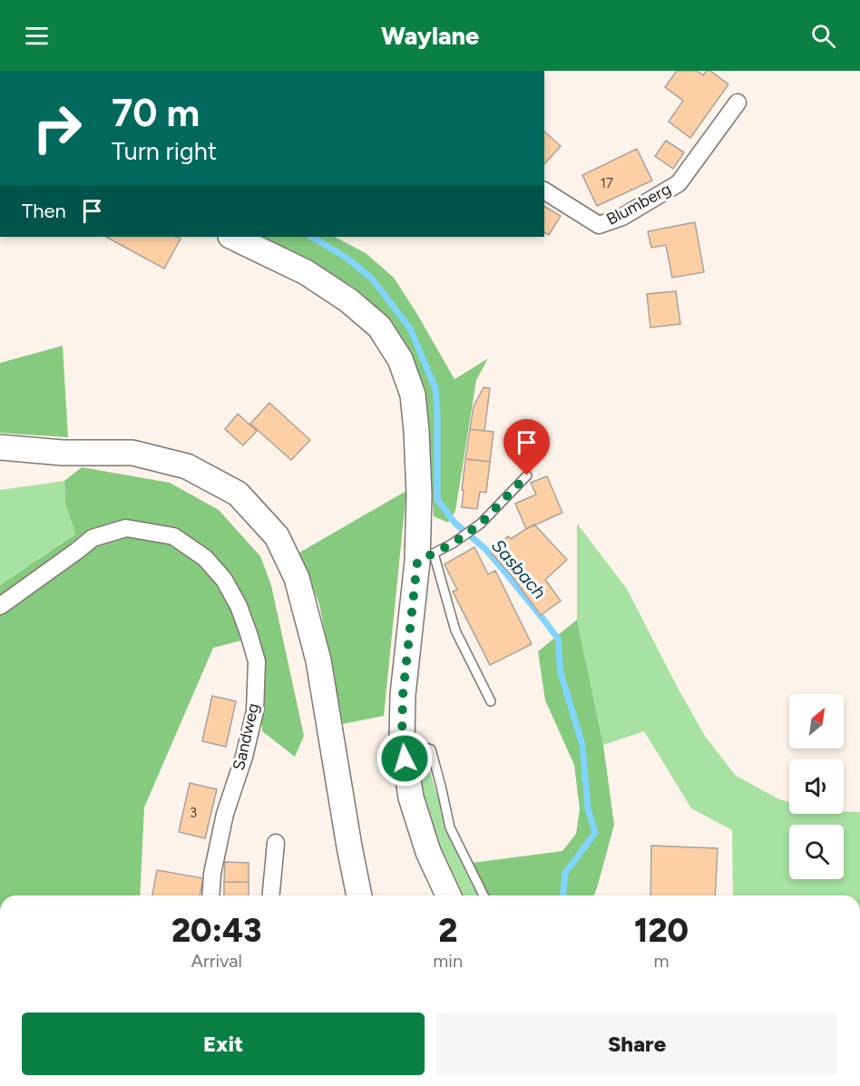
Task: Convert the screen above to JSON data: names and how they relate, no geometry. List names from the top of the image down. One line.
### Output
{"streets":{"street":["Blumberg","Sandweg"]},"water":["Sasbach"],"house_numbers":["17","3"],"north":"top right","page":{"header":"Waylane","turn":["70 m","Turn right"],"then":"Then","eta":["20:43","Arrival","2","min","120","m"],"buttons":["Exit","Share"]}}
